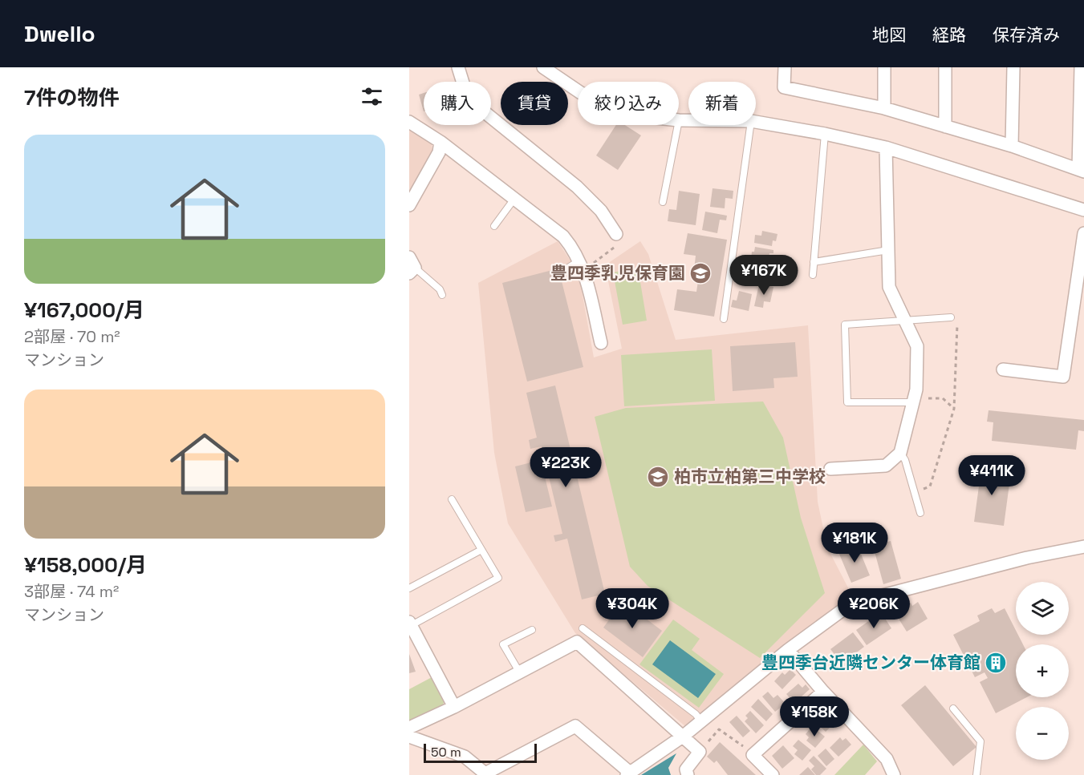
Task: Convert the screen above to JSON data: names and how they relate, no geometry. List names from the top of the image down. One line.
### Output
{"places":{"school or university":["豊四季乳児保育園","柏市立柏第三中学校"],"building":["豊四季台近隣センター体育館"]},"scale_bar":"50 m","page":{"header":"Dwello","nav":["地図","経路","保存済み"],"heading":"7件の物件","chip":["購入","賃貸","絞り込み","新着"],"list":[{"name":"¥167,000/月","note":"2部屋 · 70 m² · マンション"},{"name":"¥158,000/月","note":"3部屋 · 74 m² · マンション"}],"price":["¥167K","¥223K","¥411K","¥181K","¥304K","¥206K","¥158K"],"map_buttons":["+","−"],"scale":"50 m"}}
